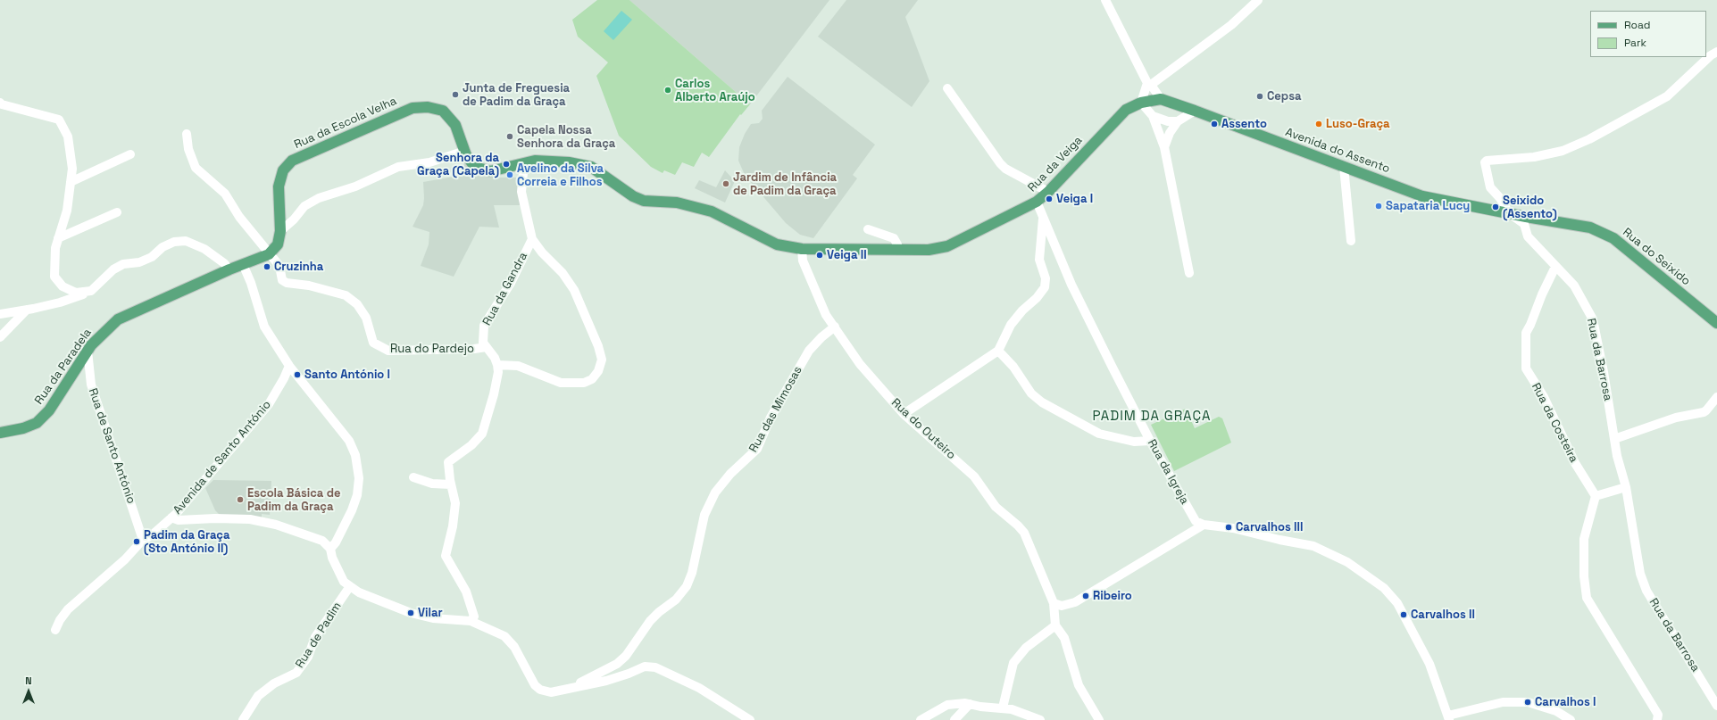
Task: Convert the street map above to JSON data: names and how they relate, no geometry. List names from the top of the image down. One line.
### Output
{"streets":{"main road":["Rua da Escola Velha","Avenida do Assento","Rua da Veiga","Rua do Seixido","Rua da Paradela"],"street":["Rua da Gandra","Rua do Pardejo","Rua da Barrosa","Rua das Mimosas","Rua da Costeira","Rua do Outeiro","Rua de Santo António","Avenida de Santo António","Rua da Igreja","Rua de Padim"]},"crossings":[["Rua da Escola Velha","Rua da Veiga"],["Rua da Escola Velha","Rua da Gandra"],["Rua da Escola Velha","Rua do Pardejo"],["Rua da Escola Velha","Rua da Paradela"],["Avenida do Assento","Rua da Veiga"],["Avenida do Assento","Rua do Seixido"],["Avenida do Assento","Rua da Barrosa"],["Rua da Veiga","Rua da Gandra"],["Rua da Veiga","Rua do Outeiro"],["Rua da Veiga","Rua da Igreja"],["Rua do Seixido","Rua da Barrosa"],["Rua da Gandra","Rua do Pardejo"],["Rua do Pardejo","Rua da Paradela"],["Rua da Barrosa","Rua da Costeira"],["Rua da Paradela","Rua de Santo António"],["Rua das Mimosas","Rua do Outeiro"],["Rua de Santo António","Avenida de Santo António"]],"districts":["PADIM DA GRAÇA"],"places":["Carlos Alberto Araújo","Junta de Freguesia de Padim da Graça","Cepsa","Assento","Luso-Graça","Capela Nossa Senhora da Graça","Senhora da Graça (Capela)","Avelino da Silva Correia e Filhos","Jardim de Infância de Padim da Graça","Veiga I","Sapataria Lucy","Seixido (Assento)","Veiga II","Cruzinha","Santo António I","Escola Básica de Padim da Graça","Carvalhos III","Padim da Graça (Sto António II)","Ribeiro","Vilar","Carvalhos II","Carvalhos I"],"legend":["Road","Park"],"north":"top"}
